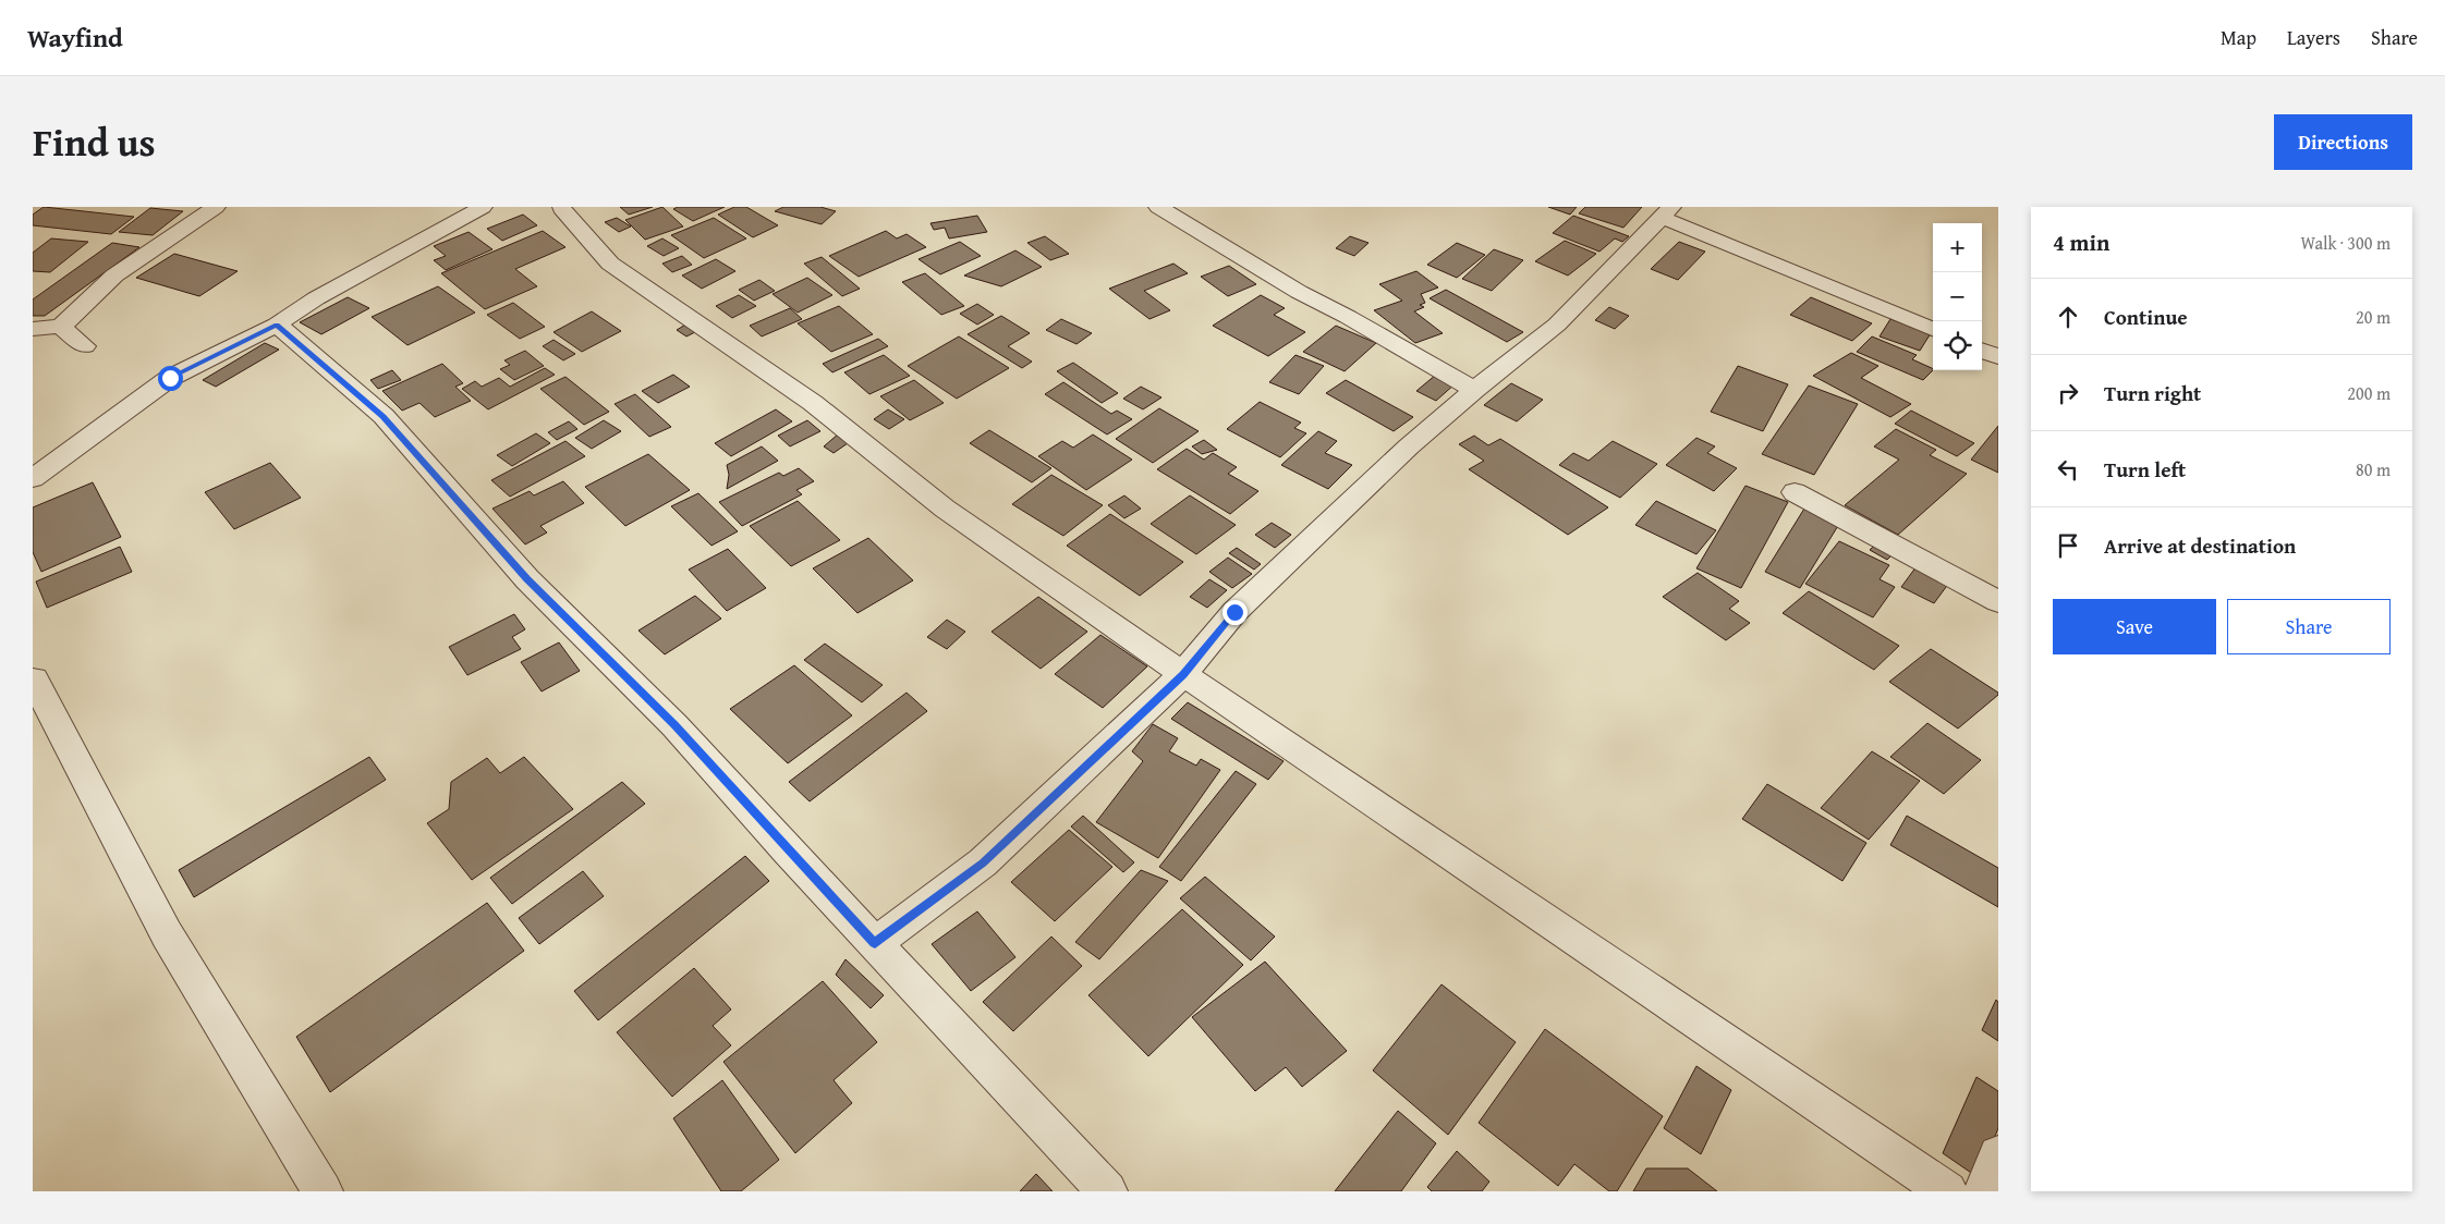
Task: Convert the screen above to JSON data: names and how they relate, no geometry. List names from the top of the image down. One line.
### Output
{"page":{"header":"Wayfind","nav":["Map","Layers","Share"],"title":"Find us","buttons":["Directions",["Save","Share"]],"heading":["4 min","Walk · 300 m"],"map_buttons":["+","−"],"list":[["Continue","20 m"],["Turn right","200 m"],["Turn left","80 m"],"Arrive at destination"]}}
